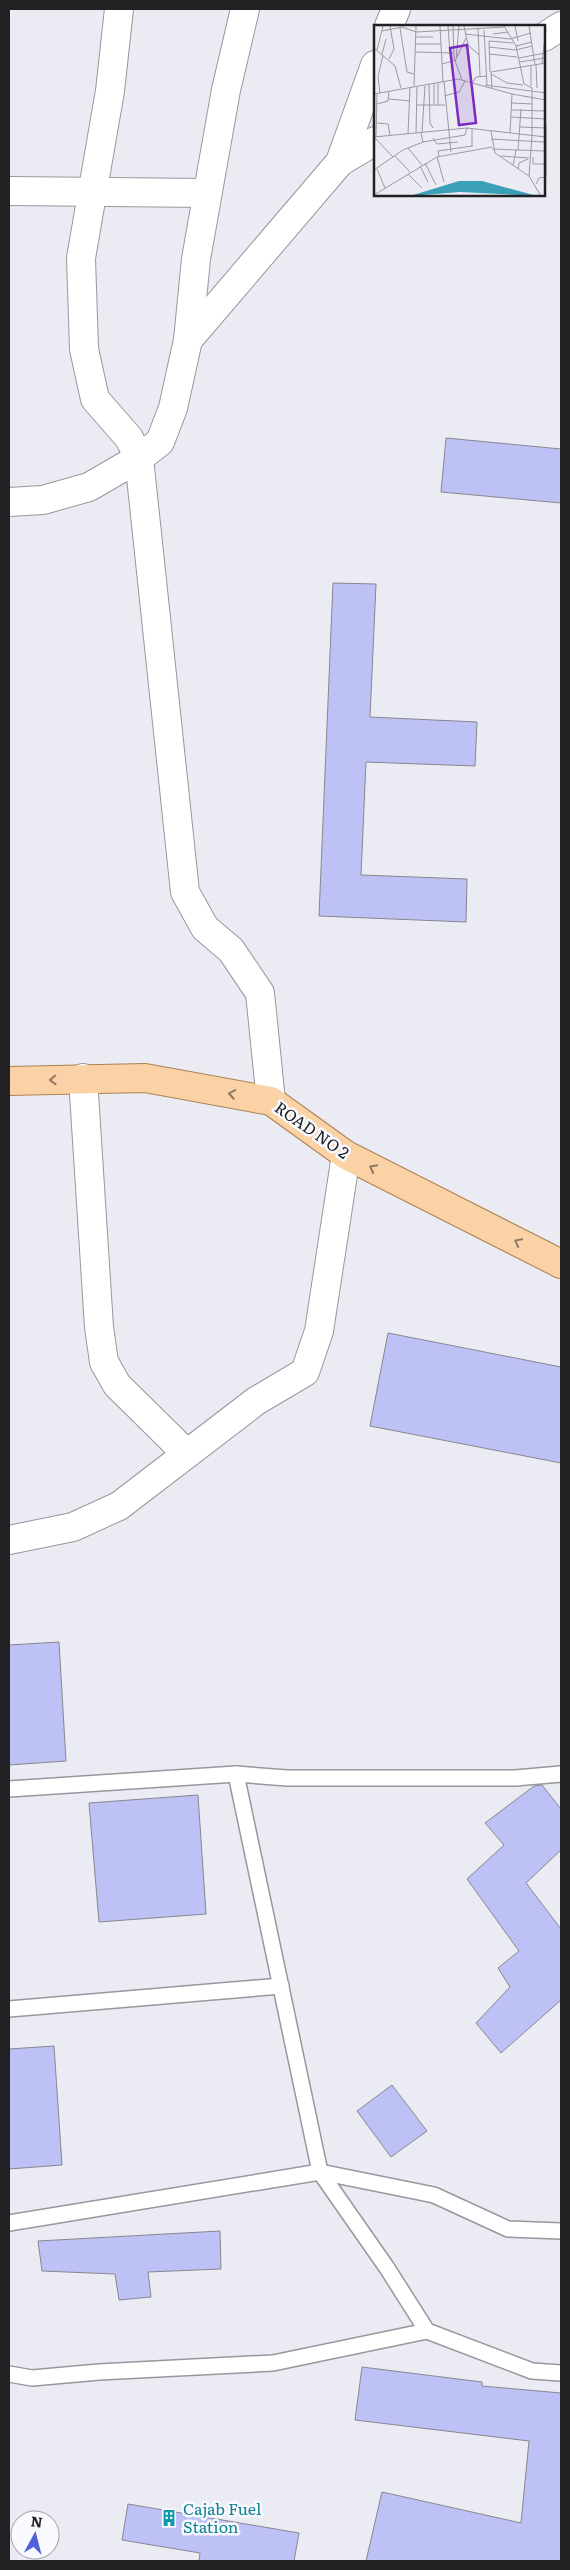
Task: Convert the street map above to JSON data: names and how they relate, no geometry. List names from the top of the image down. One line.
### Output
{"streets":{"main road":["ROAD NO 2"]},"one_way":["ROAD NO 2"],"places":{"building":["Cajab Fuel Station"]},"north":"top"}
